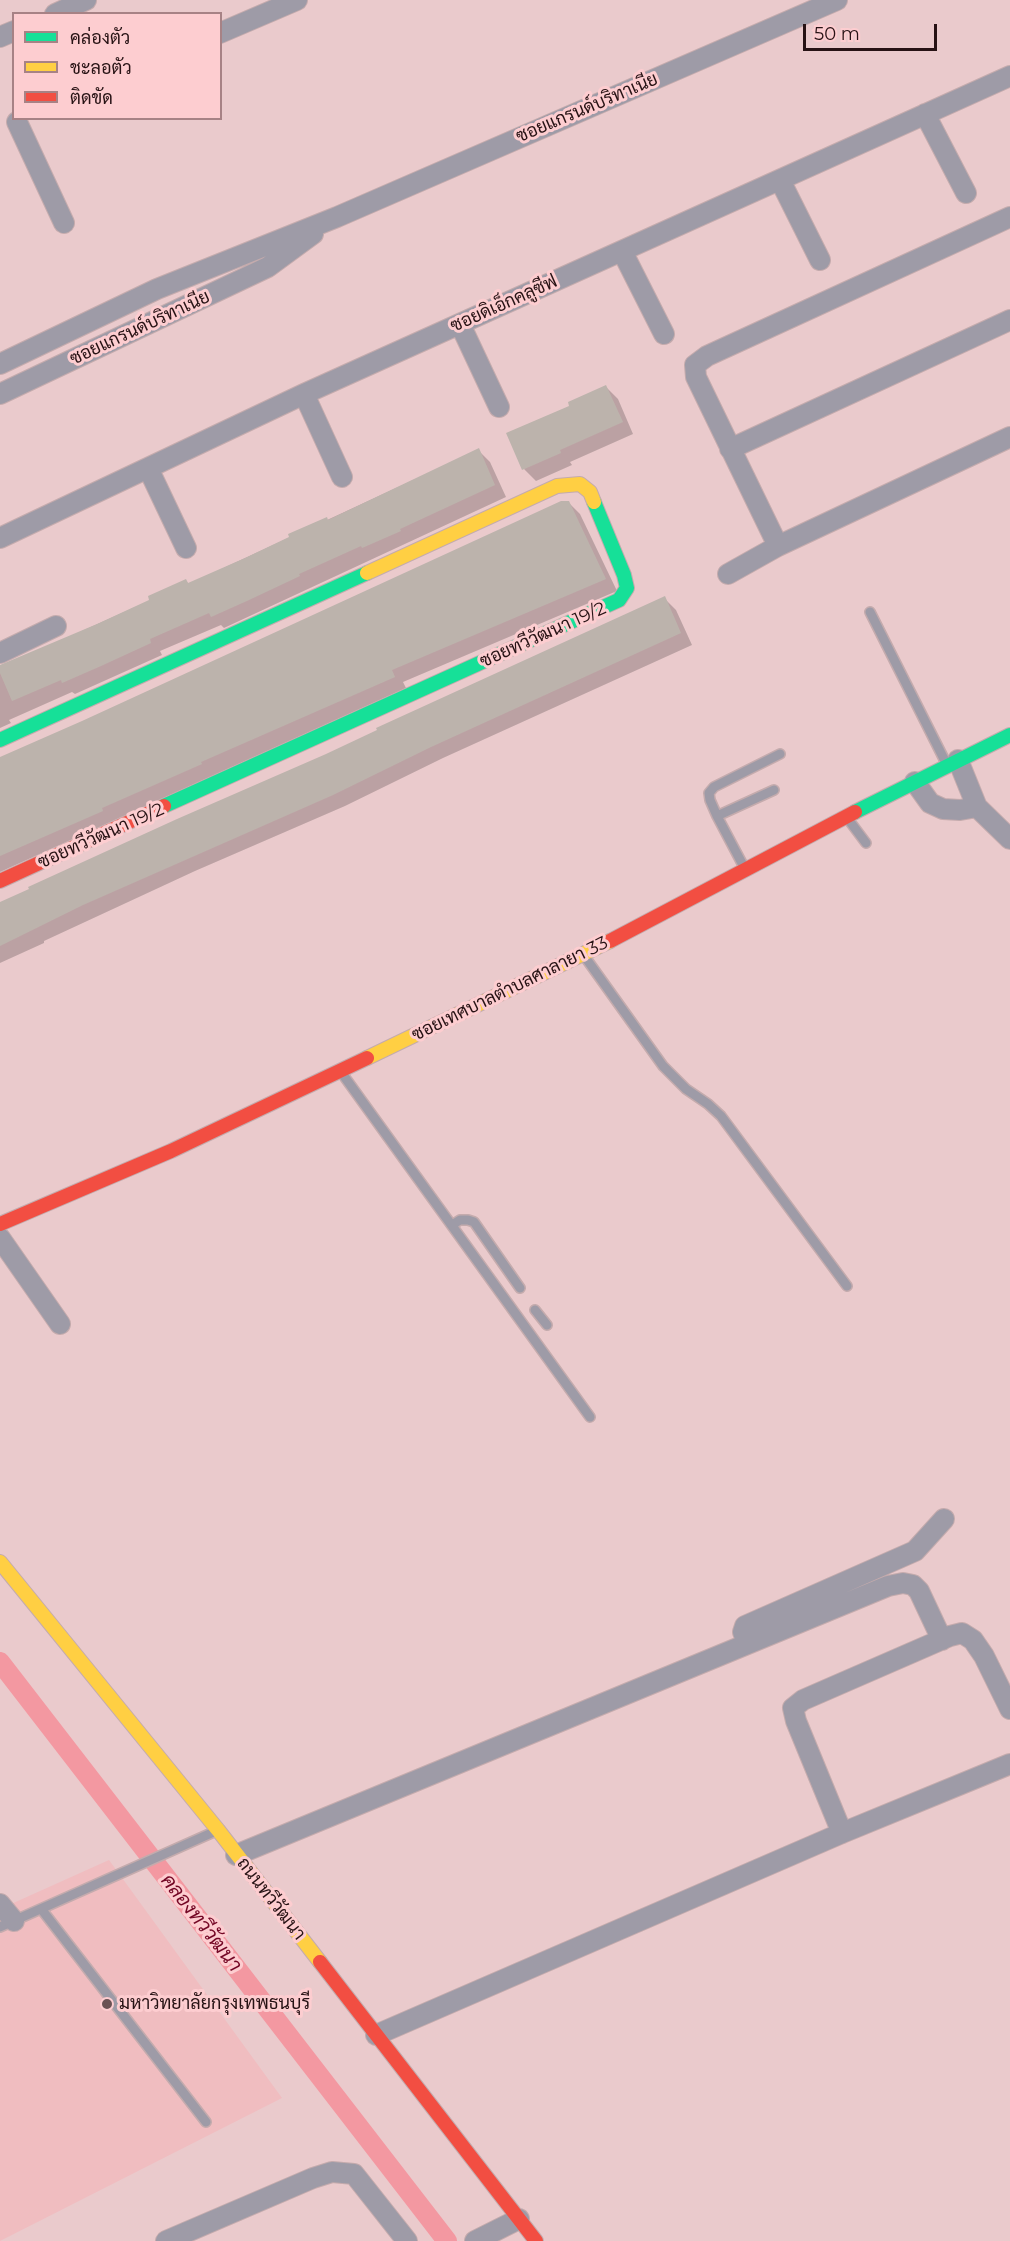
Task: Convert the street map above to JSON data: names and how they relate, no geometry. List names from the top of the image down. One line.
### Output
{"streets":{"street":["ซอยแกรนด์บริทาเนีย","ซอยดิเอ็กคลูซีฟ","ซอยทวีวัฒนา 19/2","ซอยเทศบาลตำบลศาลายา 33","ถนนทวีวัฒนา"]},"water":["คลองทวีวัฒนา"],"places":["มหาวิทยาลัยกรุงเทพธนบุรี"],"legend":["คล่องตัว","ชะลอตัว","ติดขัด"],"scale_bar":"50 m"}
